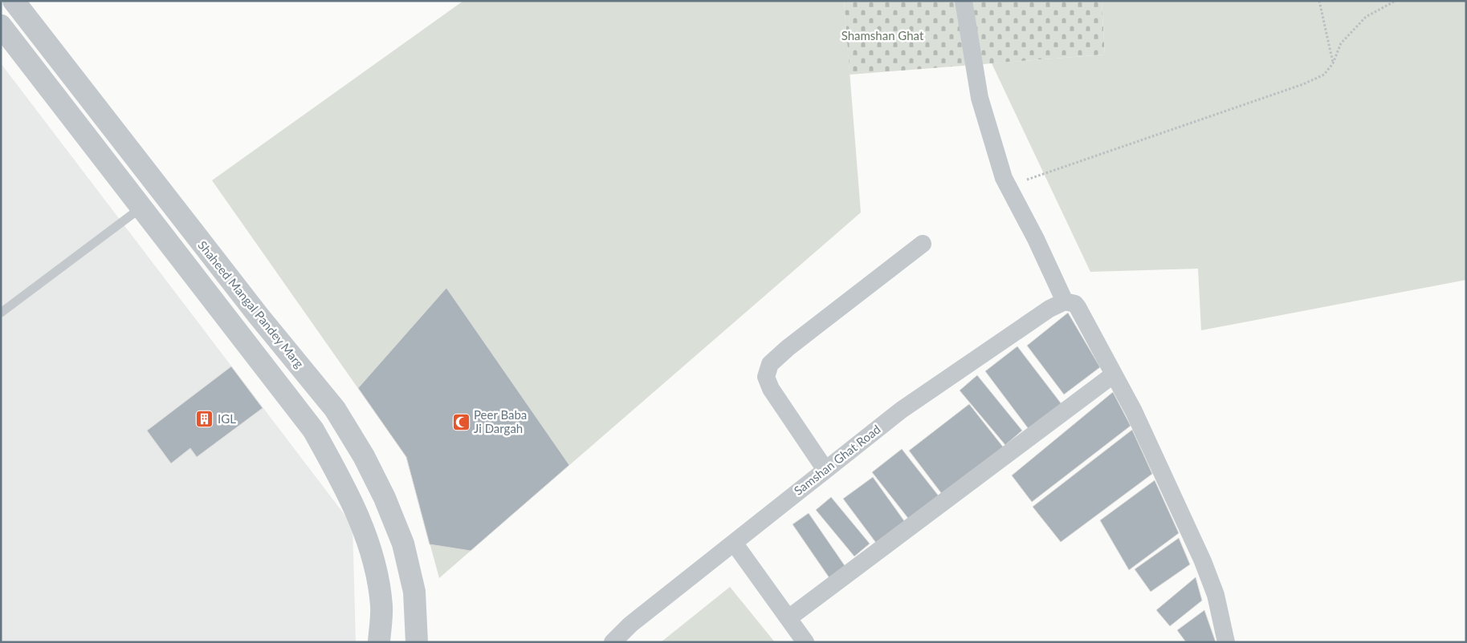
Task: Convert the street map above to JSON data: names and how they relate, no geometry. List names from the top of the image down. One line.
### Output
{"streets":{"street":["Shaheed Mangal Pandey Marg","Samshan Ghat Road"]},"parks":["Shamshan Ghat"],"places":{"building":["IGL"],"mosque":["Peer Baba Ji Dargah"]}}
